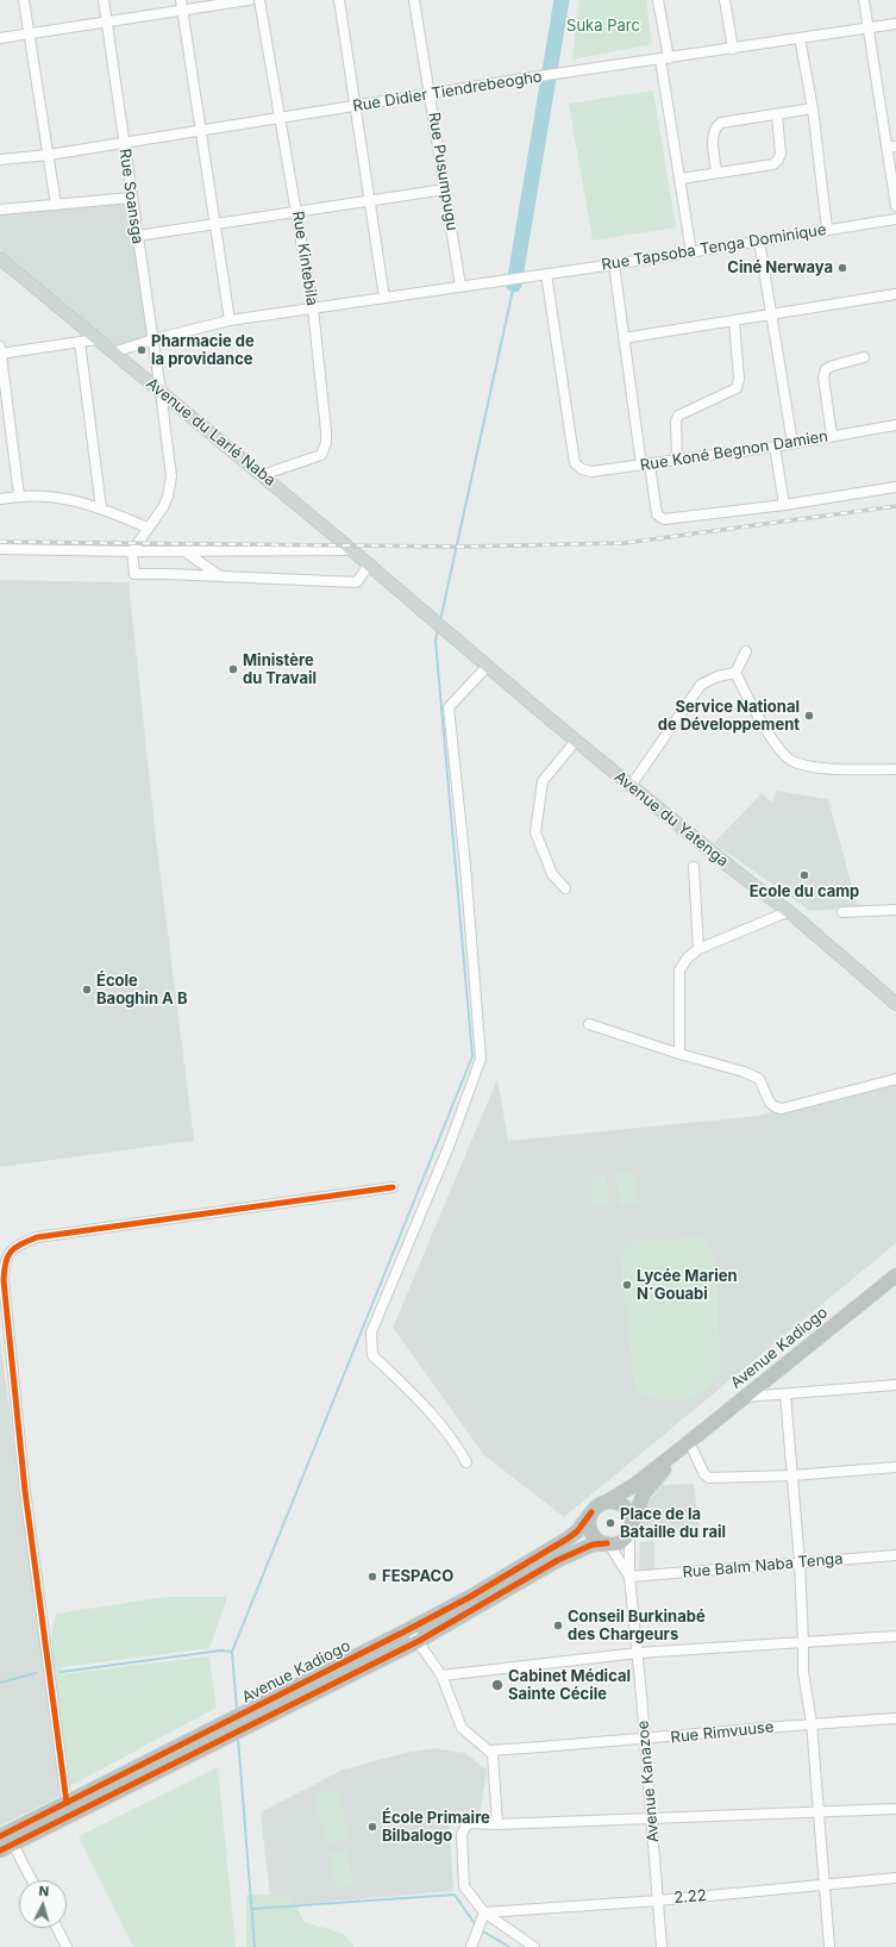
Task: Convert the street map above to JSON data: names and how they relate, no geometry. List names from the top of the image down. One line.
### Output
{"streets":{"highway":["Avenue Kadiogo"],"main road":["Avenue du Larlé Naba","Avenue du Yatenga"],"street":["Rue Didier Tiendrebeogho","Rue Pusumpugu","Rue Soansga","Rue Tapsoba Tenga Dominique","Rue Kintebila","Rue Koné Begnon Damien","Rue Balm Naba Tenga","Rue Rimvuuse","Avenue Kanazoe","2.22"]},"crossings":[["Rue Didier Tiendrebeogho","Rue Pusumpugu"],["Rue Didier Tiendrebeogho","Rue Soansga"],["Rue Didier Tiendrebeogho","Rue Kintebila"],["Rue Pusumpugu","Rue Tapsoba Tenga Dominique"],["Rue Soansga","Rue Tapsoba Tenga Dominique"],["Rue Soansga","Avenue du Larlé Naba"],["Rue Tapsoba Tenga Dominique","Rue Kintebila"],["Rue Tapsoba Tenga Dominique","Avenue du Larlé Naba"],["Rue Tapsoba Tenga Dominique","Rue Koné Begnon Damien"],["Rue Kintebila","Avenue du Larlé Naba"],["Avenue du Larlé Naba","Avenue du Yatenga"],["Avenue Kadiogo","Avenue Kanazoe"],["Rue Balm Naba Tenga","Avenue Kanazoe"],["Rue Rimvuuse","Avenue Kanazoe"],["Avenue Kanazoe","2.22"]],"parks":["Suka Parc"],"places":["Ciné Nerwaya","Pharmacie de la providance","Ministère du Travail","Service National de Développement","Ecole du camp","École Baoghin A B","Lycée Marien N´Gouabi","Place de la Bataille du rail","FESPACO","Conseil Burkinabé des Chargeurs","Cabinet Médical Sainte Cécile","École Primaire Bilbalogo"],"north":"top"}
